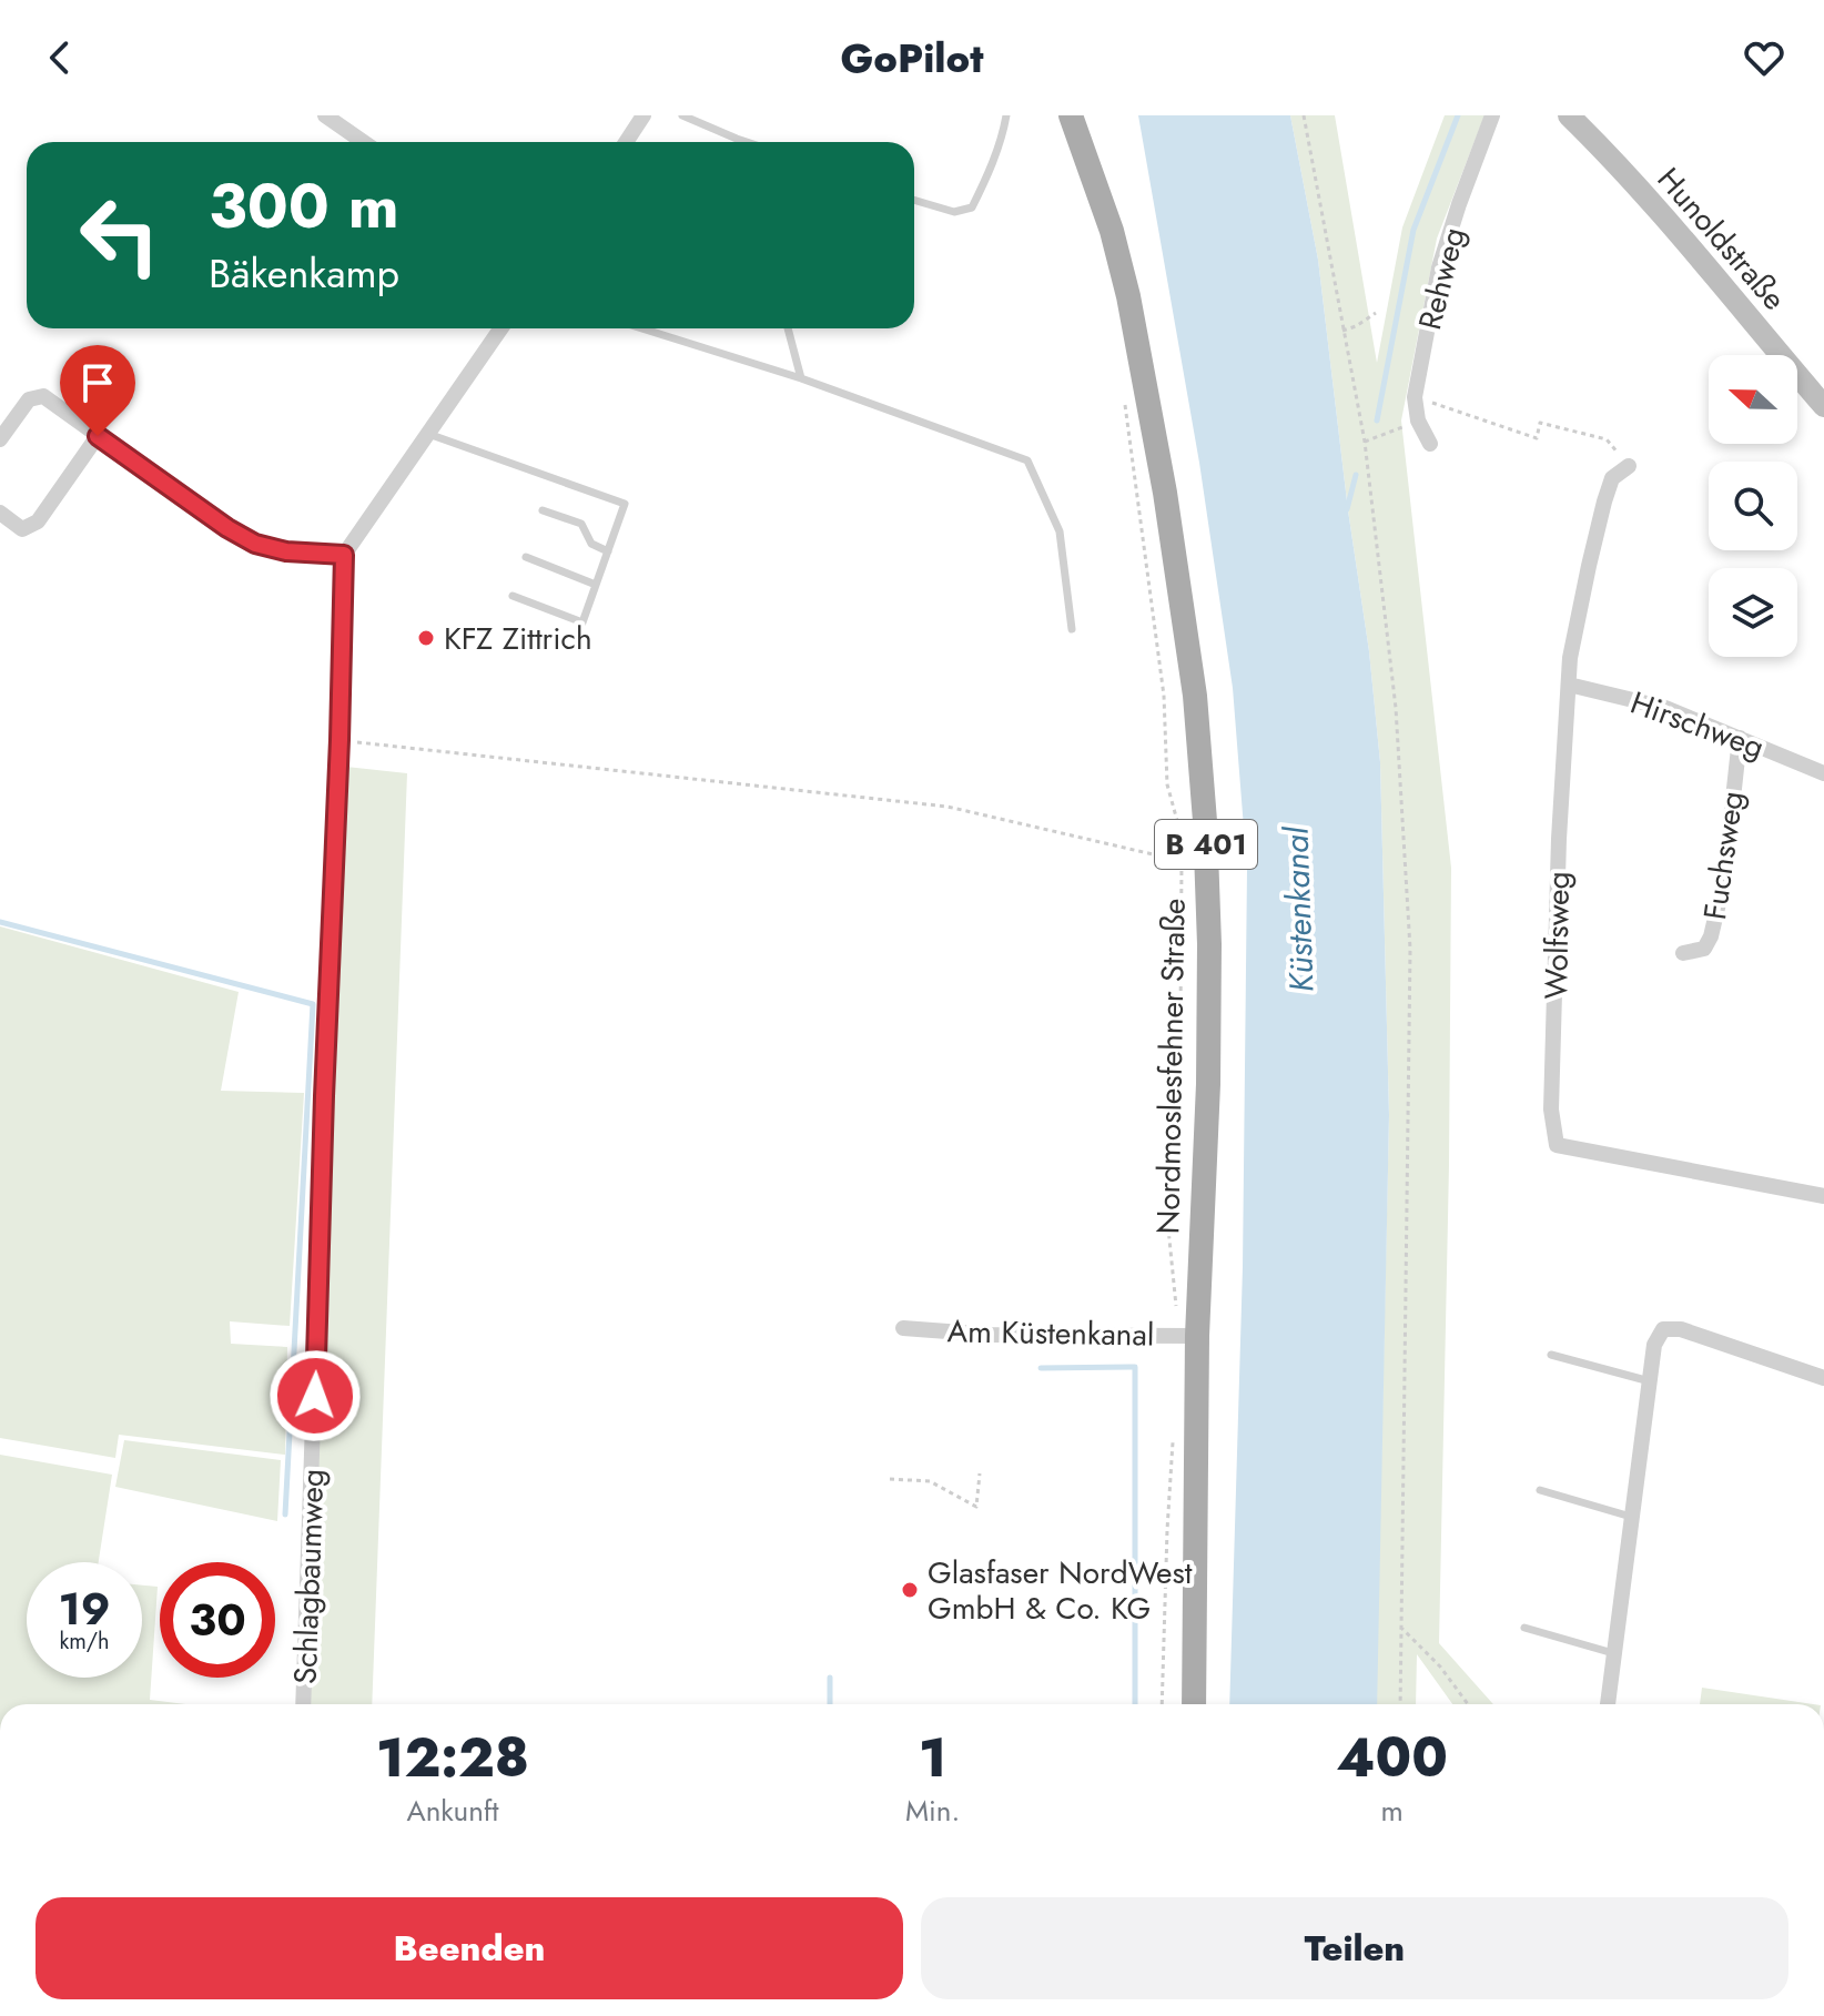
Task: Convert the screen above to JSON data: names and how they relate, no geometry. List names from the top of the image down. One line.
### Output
{"streets":{"main road":["B 401","Nordmoslesfehner Straße"],"street":["Hunoldstraße","Rehweg","Hirschweg","Fuchsweg","Wolfsweg","Am Küstenkanal","Schlagbaumweg"]},"crossings":[["Hirschweg","Fuchsweg"],["Hirschweg","Wolfsweg"],["Nordmoslesfehner Straße","Am Küstenkanal"]],"water":["Küstenkanal"],"places":["KFZ Zittrich","Glasfaser NordWest GmbH & Co. KG"],"north":"left","page":{"header":"GoPilot","turn":["300 m","Bäkenkamp"],"speed":"19 km/h","limit":"30","eta":["12:28","Ankunft","1","Min.","400","m"],"buttons":["Beenden","Teilen"]}}
